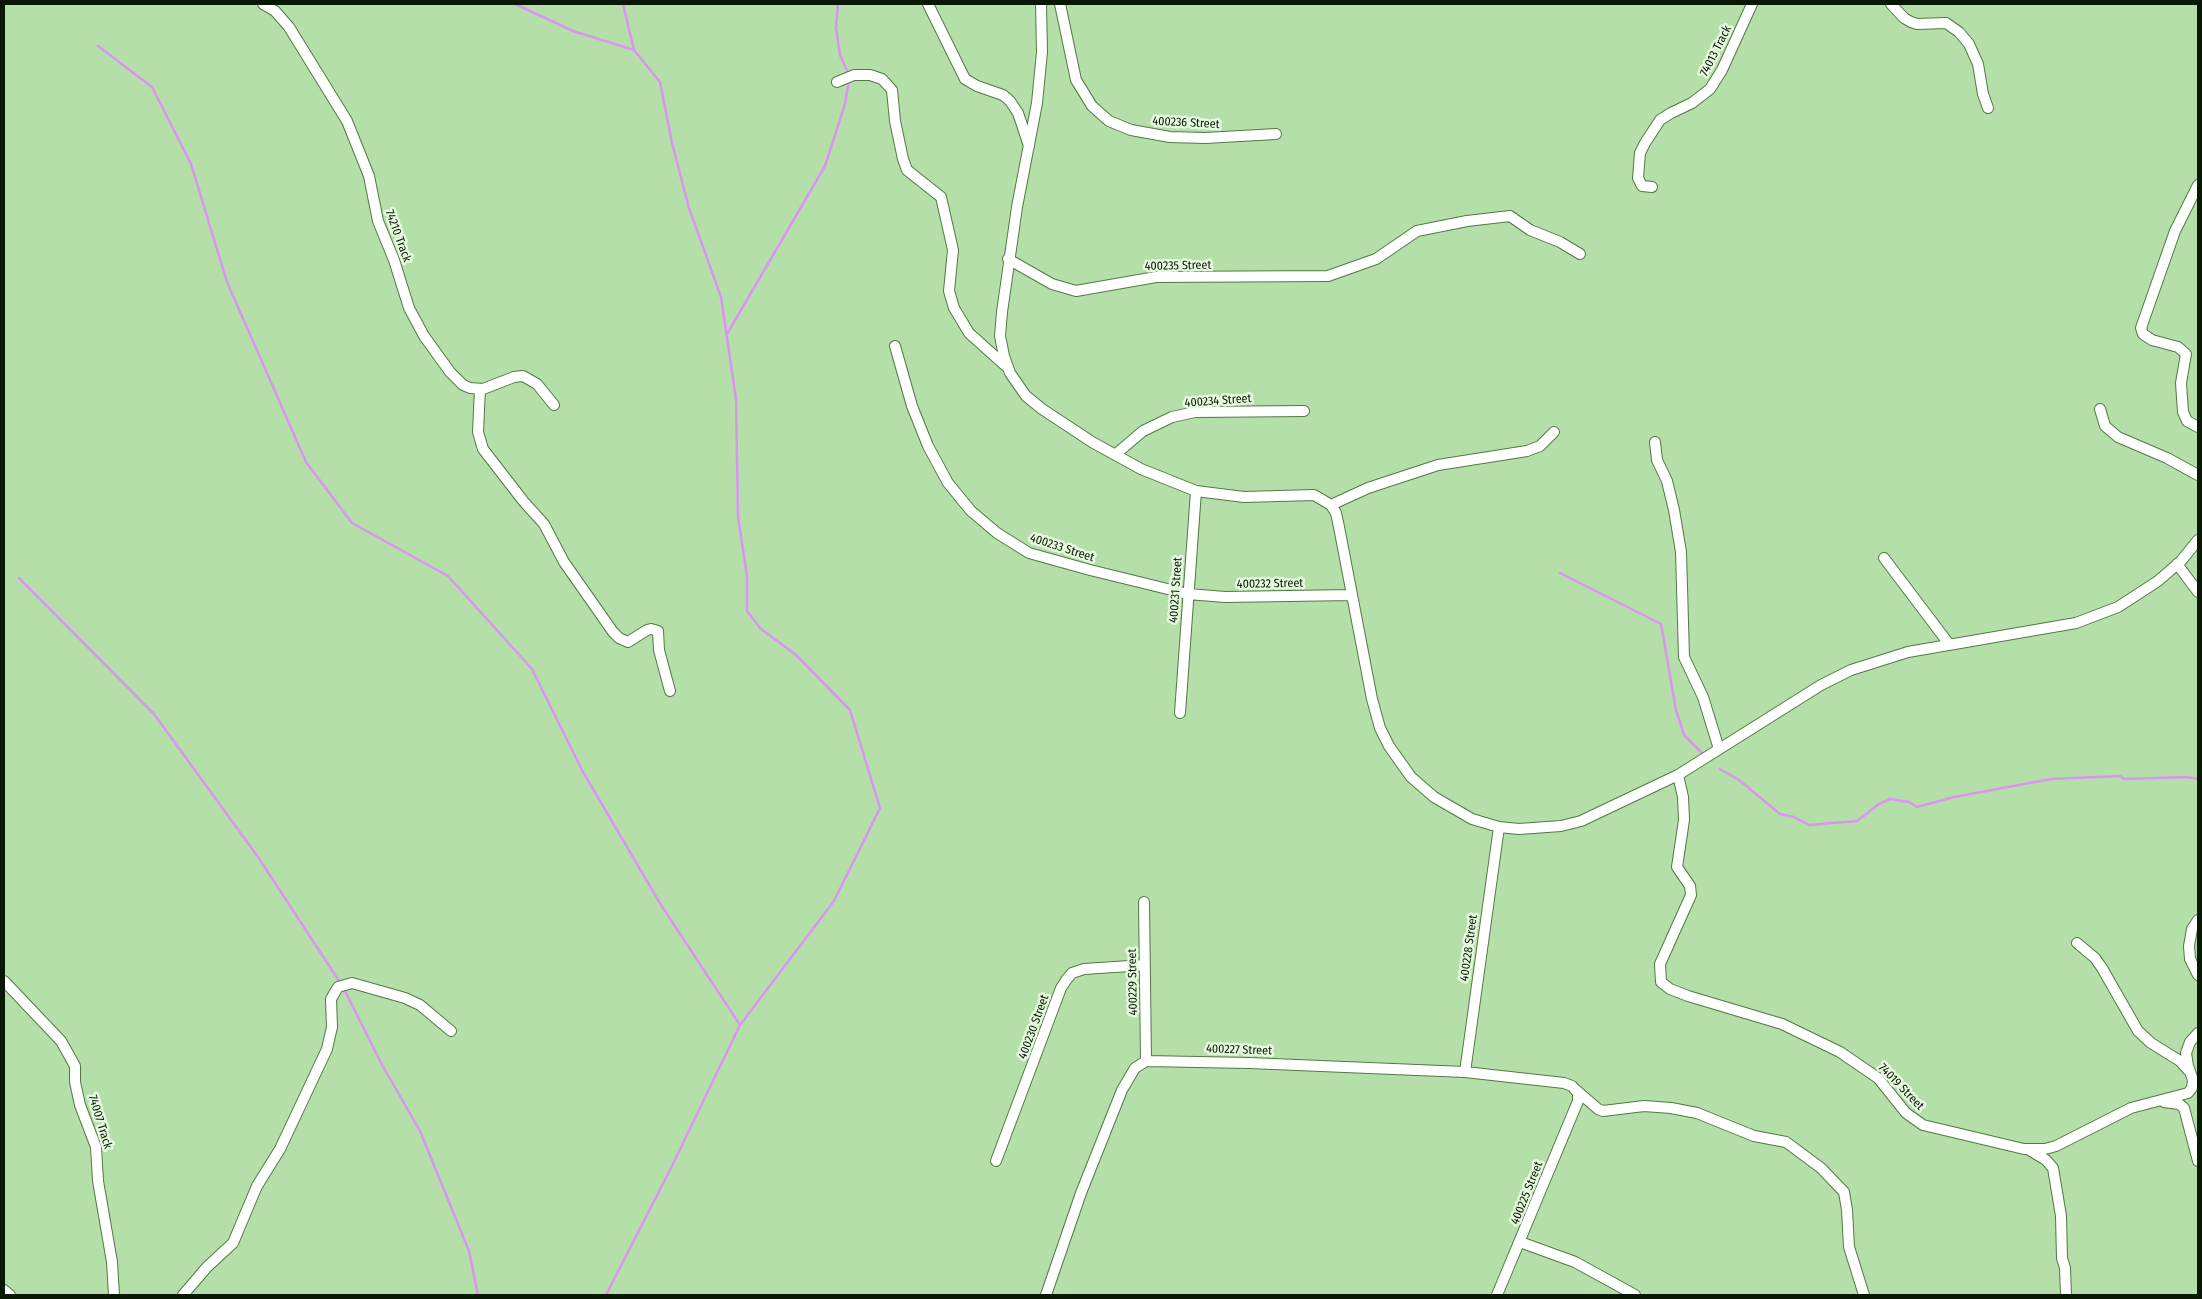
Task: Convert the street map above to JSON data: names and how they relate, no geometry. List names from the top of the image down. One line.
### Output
{"streets":{"street":["74013 Track","400236 Street","74210 Track","400235 Street","400234 Street","400233 Street","400232 Street","400231 Street","400228 Street","400229 Street","400230 Street","400227 Street","74019 Street","74007 Track","400225 Street"]},"crossings":[["400233 Street","400232 Street"],["400233 Street","400231 Street"],["400232 Street","400231 Street"],["400228 Street","400227 Street"],["400229 Street","400230 Street"],["400229 Street","400227 Street"],["400227 Street","400225 Street"]]}
